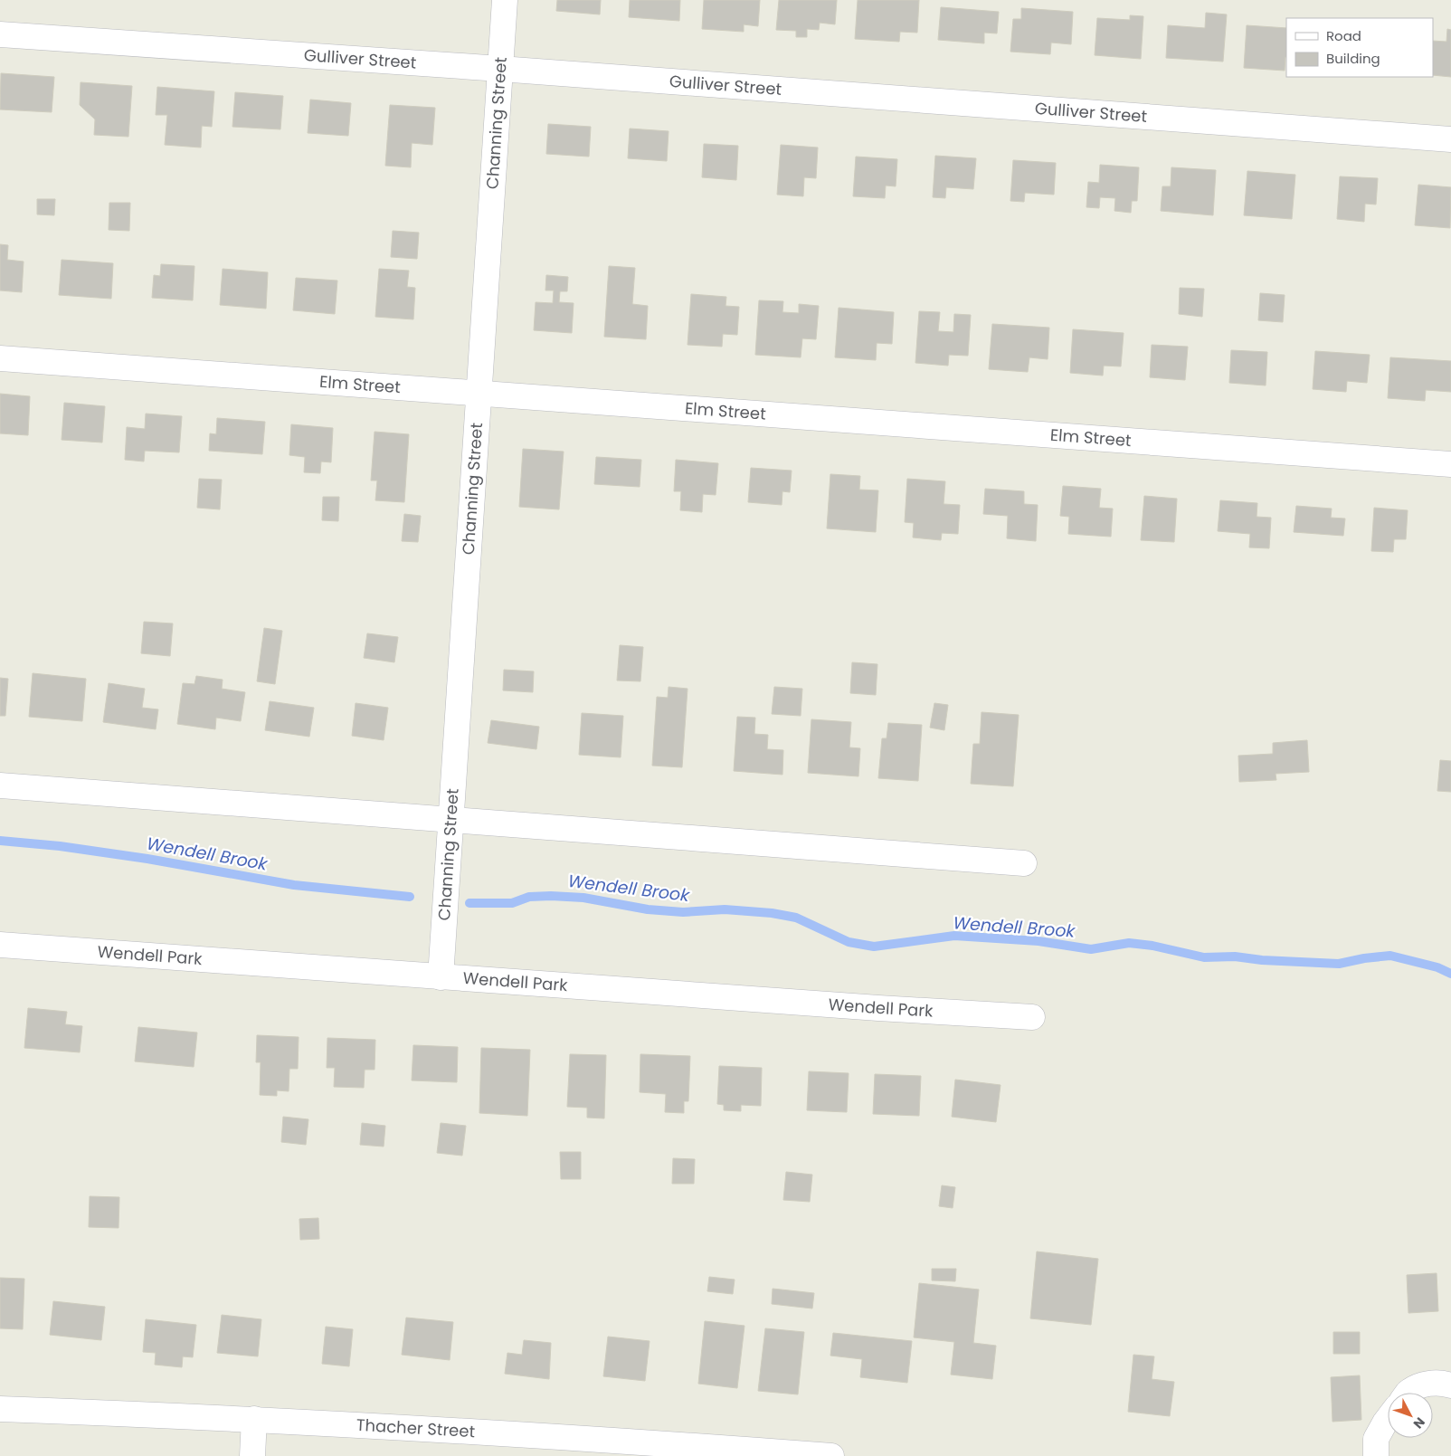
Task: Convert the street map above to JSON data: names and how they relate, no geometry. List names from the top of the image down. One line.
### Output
{"streets":{"street":["Gulliver Street","Channing Street","Elm Street","Wendell Park","Thacher Street"]},"crossings":[["Gulliver Street","Channing Street"],["Channing Street","Elm Street"],["Channing Street","Wendell Park"]],"water":["Wendell Brook"],"legend":["Road","Building"],"north":"bottom right"}
